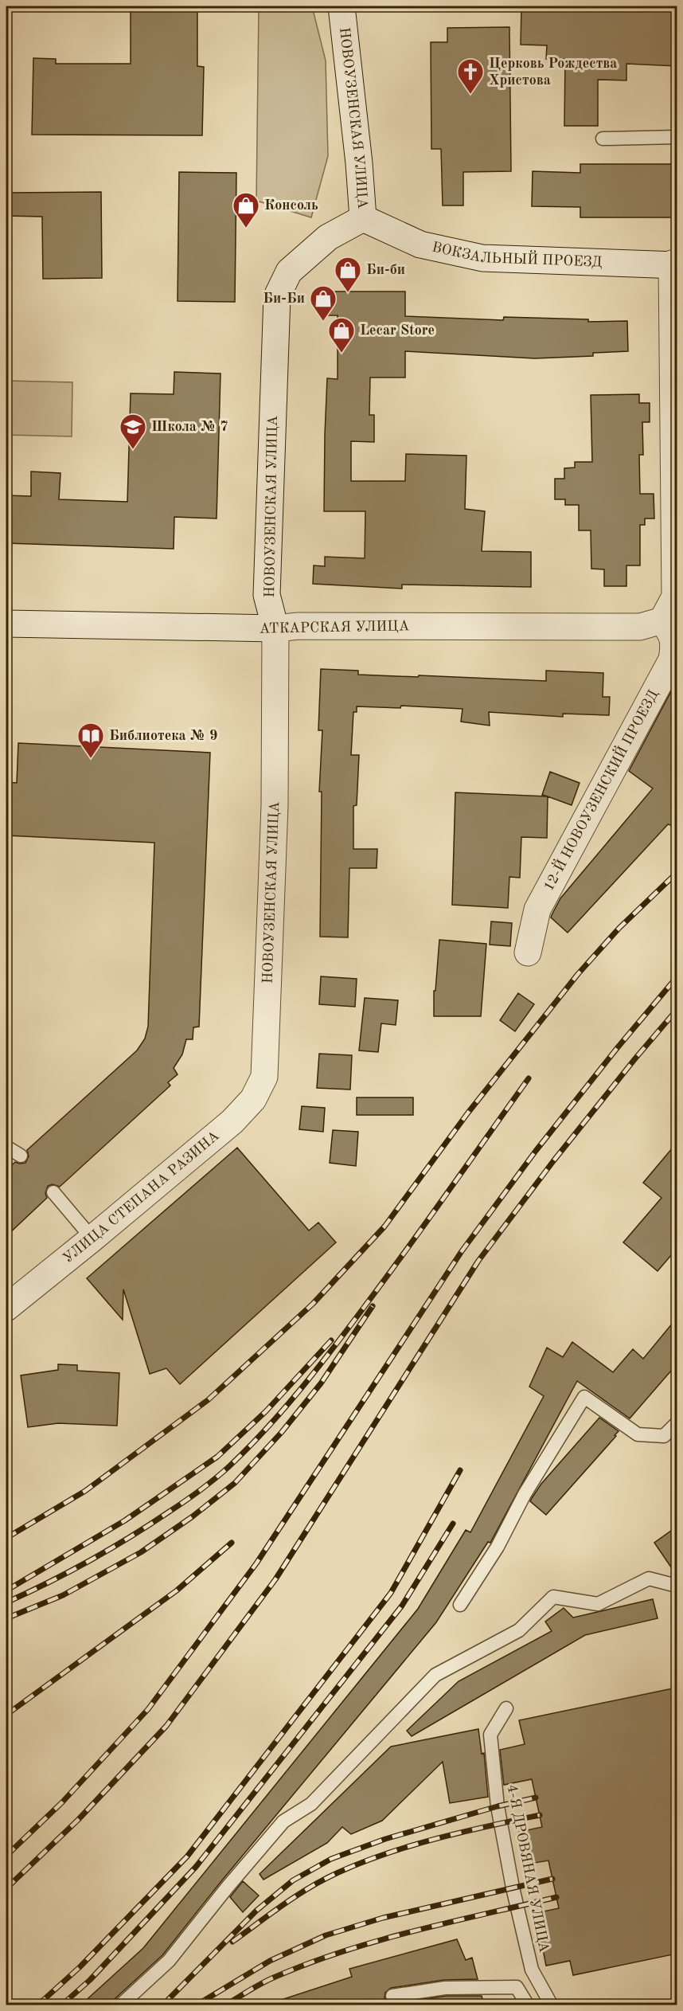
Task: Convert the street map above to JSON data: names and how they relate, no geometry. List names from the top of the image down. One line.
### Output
{"streets":{"street":["НОВОУЗЕНСКАЯ УЛИЦА","ВОКЗАЛЬНЫЙ ПРОЕЗД","АТКАРСКАЯ УЛИЦА","12-Й НОВОУЗЕНСКИЙ ПРОЕЗД","УЛИЦА СТЕПАНА РАЗИНА"],"lane":["4-Я ДРОВЯНАЯ УЛИЦА"]},"crossings":[["НОВОУЗЕНСКАЯ УЛИЦА","ВОКЗАЛЬНЫЙ ПРОЕЗД"],["НОВОУЗЕНСКАЯ УЛИЦА","АТКАРСКАЯ УЛИЦА"],["НОВОУЗЕНСКАЯ УЛИЦА","УЛИЦА СТЕПАНА РАЗИНА"],["АТКАРСКАЯ УЛИЦА","12-Й НОВОУЗЕНСКИЙ ПРОЕЗД"]],"places":{"church":["Церковь Рождества Христова"],"shop":["Консоль","Би-би","Би-Би","Lecar Store"],"school or university":["Школа № 7"],"library":["Библиотека № 9"]}}
